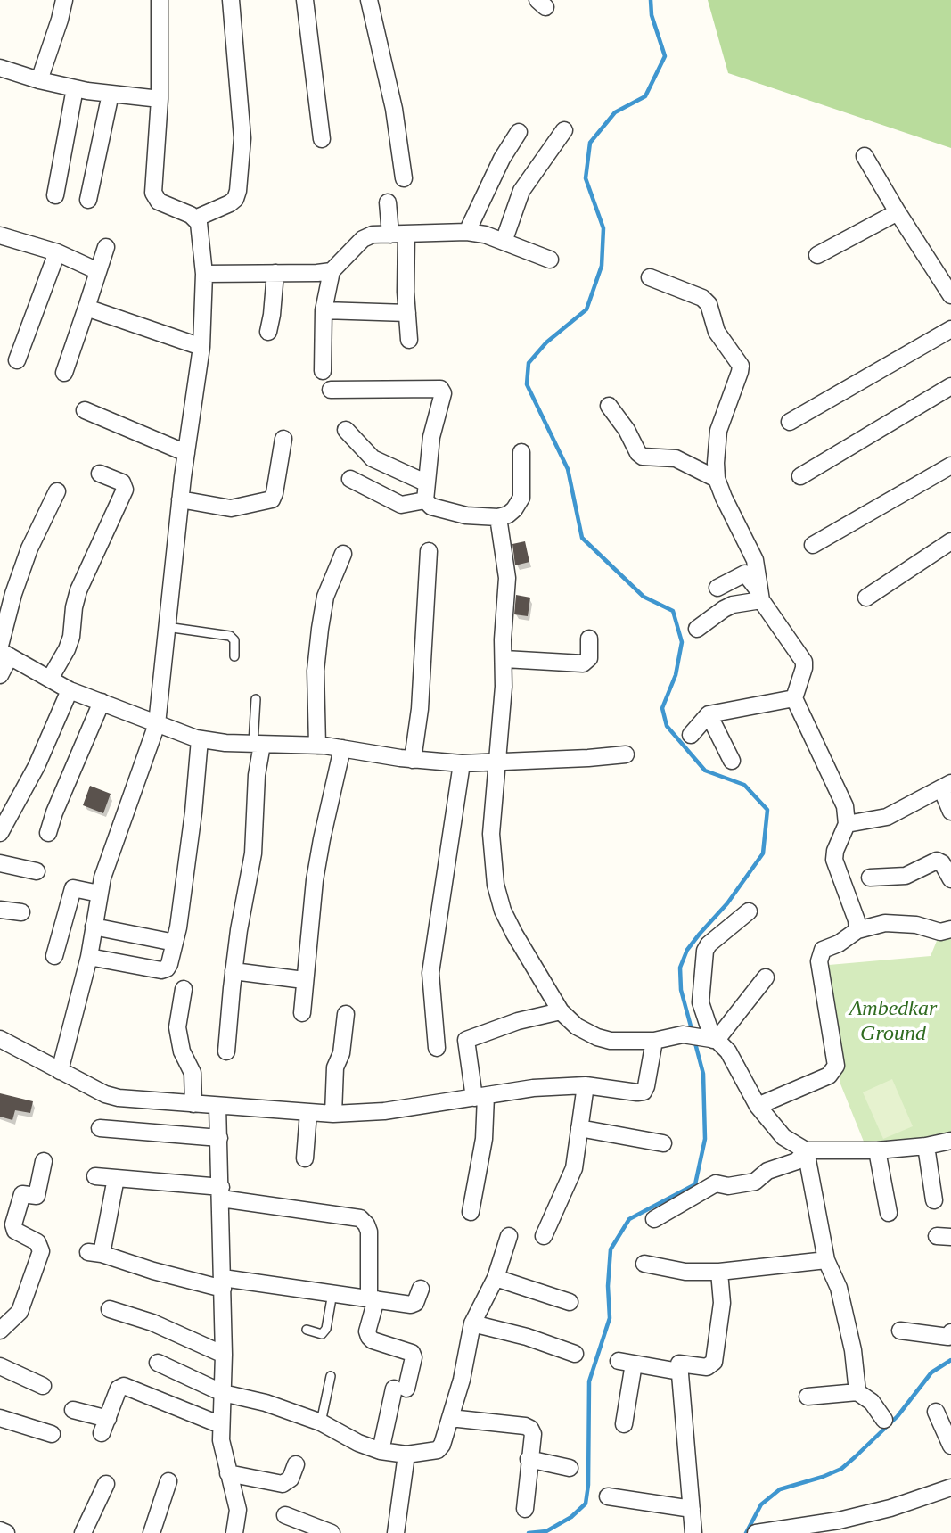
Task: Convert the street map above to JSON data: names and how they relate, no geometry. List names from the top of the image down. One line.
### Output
{"parks":["Ambedkar Ground"]}
